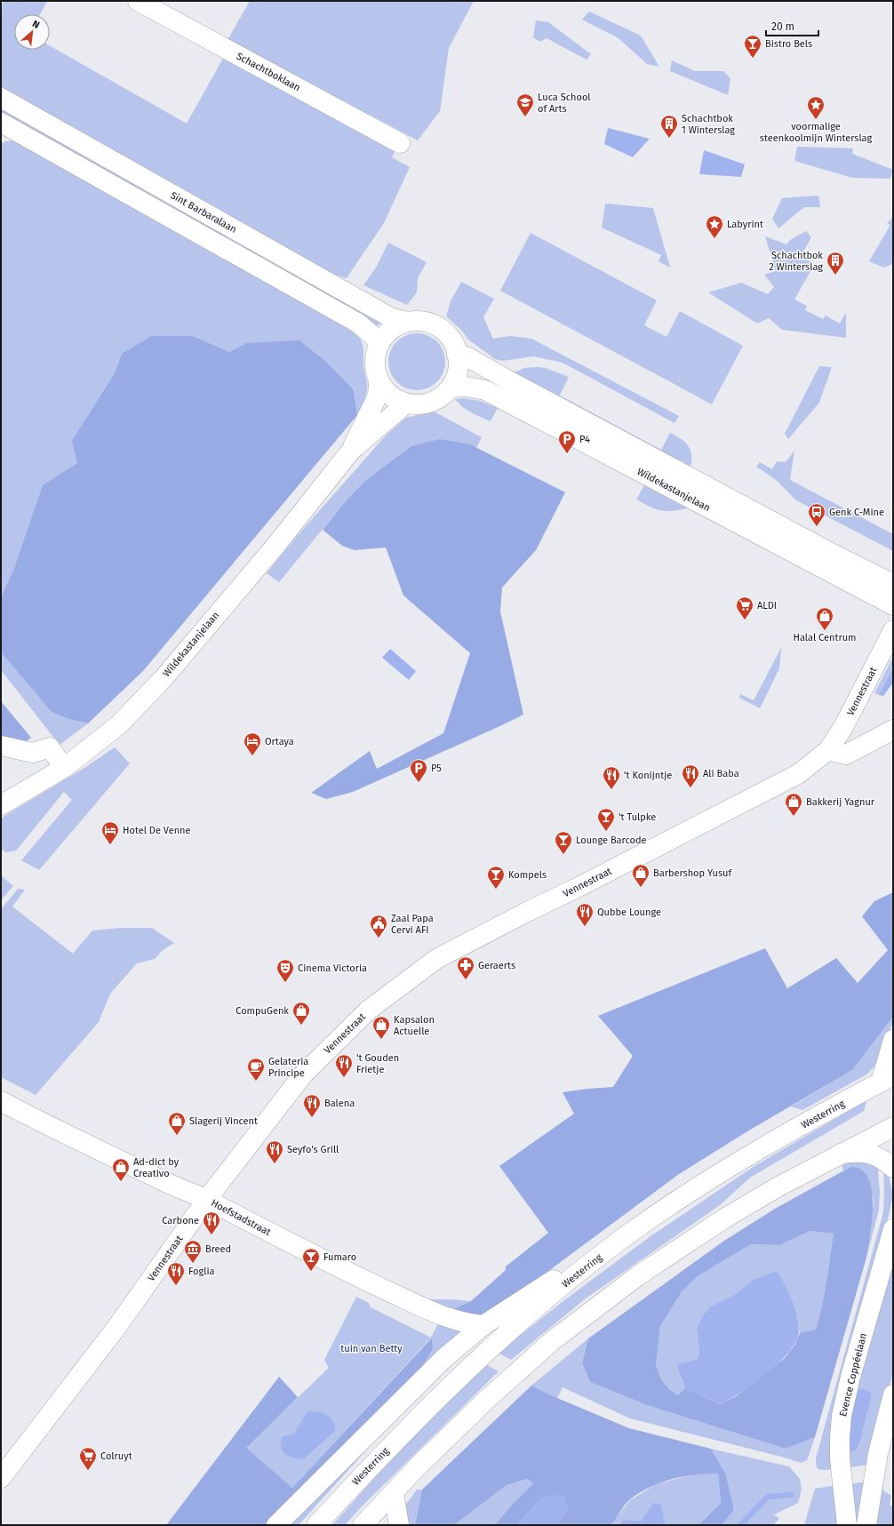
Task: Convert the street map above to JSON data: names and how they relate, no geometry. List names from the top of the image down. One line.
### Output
{"streets":{"main road":["Schachtboklaan","Sint Barbaralaan","Wildekastanjelaan","Vennestraat","Westerring","Hoefstadstraat","Evence Coppéelaan"]},"crossings":[["Sint Barbaralaan","Wildekastanjelaan"],["Vennestraat","Hoefstadstraat"]],"parks":["tuin van Betty"],"places":{"bar":["Bistro Bels","'t Tulpke","Lounge Barcode","Kompels","Fumaro"],"school or university":["Luca School of Arts"],"place":["voormalige steenkoolmijn Winterslag","Labyrint"],"building":["Schachtbok 1 Winterslag","Schachtbok 2 Winterslag"],"parking":["P4","P5"],"bus stop":["Genk C-Mine"],"supermarket":["ALDI","Colruyt"],"shop":["Halal Centrum","Bakkerij Yagnur","Barbershop Yusuf","CompuGenk","Kapsalon Actuelle","Slagerij Vincent","Ad-dict by Creativo"],"hotel":["Ortaya","Hotel De Venne"],"restaurant":["Ali Baba","'t Konijntje","Qubbe Lounge","'t Gouden Frietje","Balena","Seyfo's Grill","Carbone","Foglia"],"public building":["Zaal Papa Cervi AFI"],"pharmacy":["Geraerts"],"theatre":["Cinema Victoria"],"cafe":["Gelateria Principe"],"museum":["Breed"]},"scale_bar":"20 m","north":"top right"}
